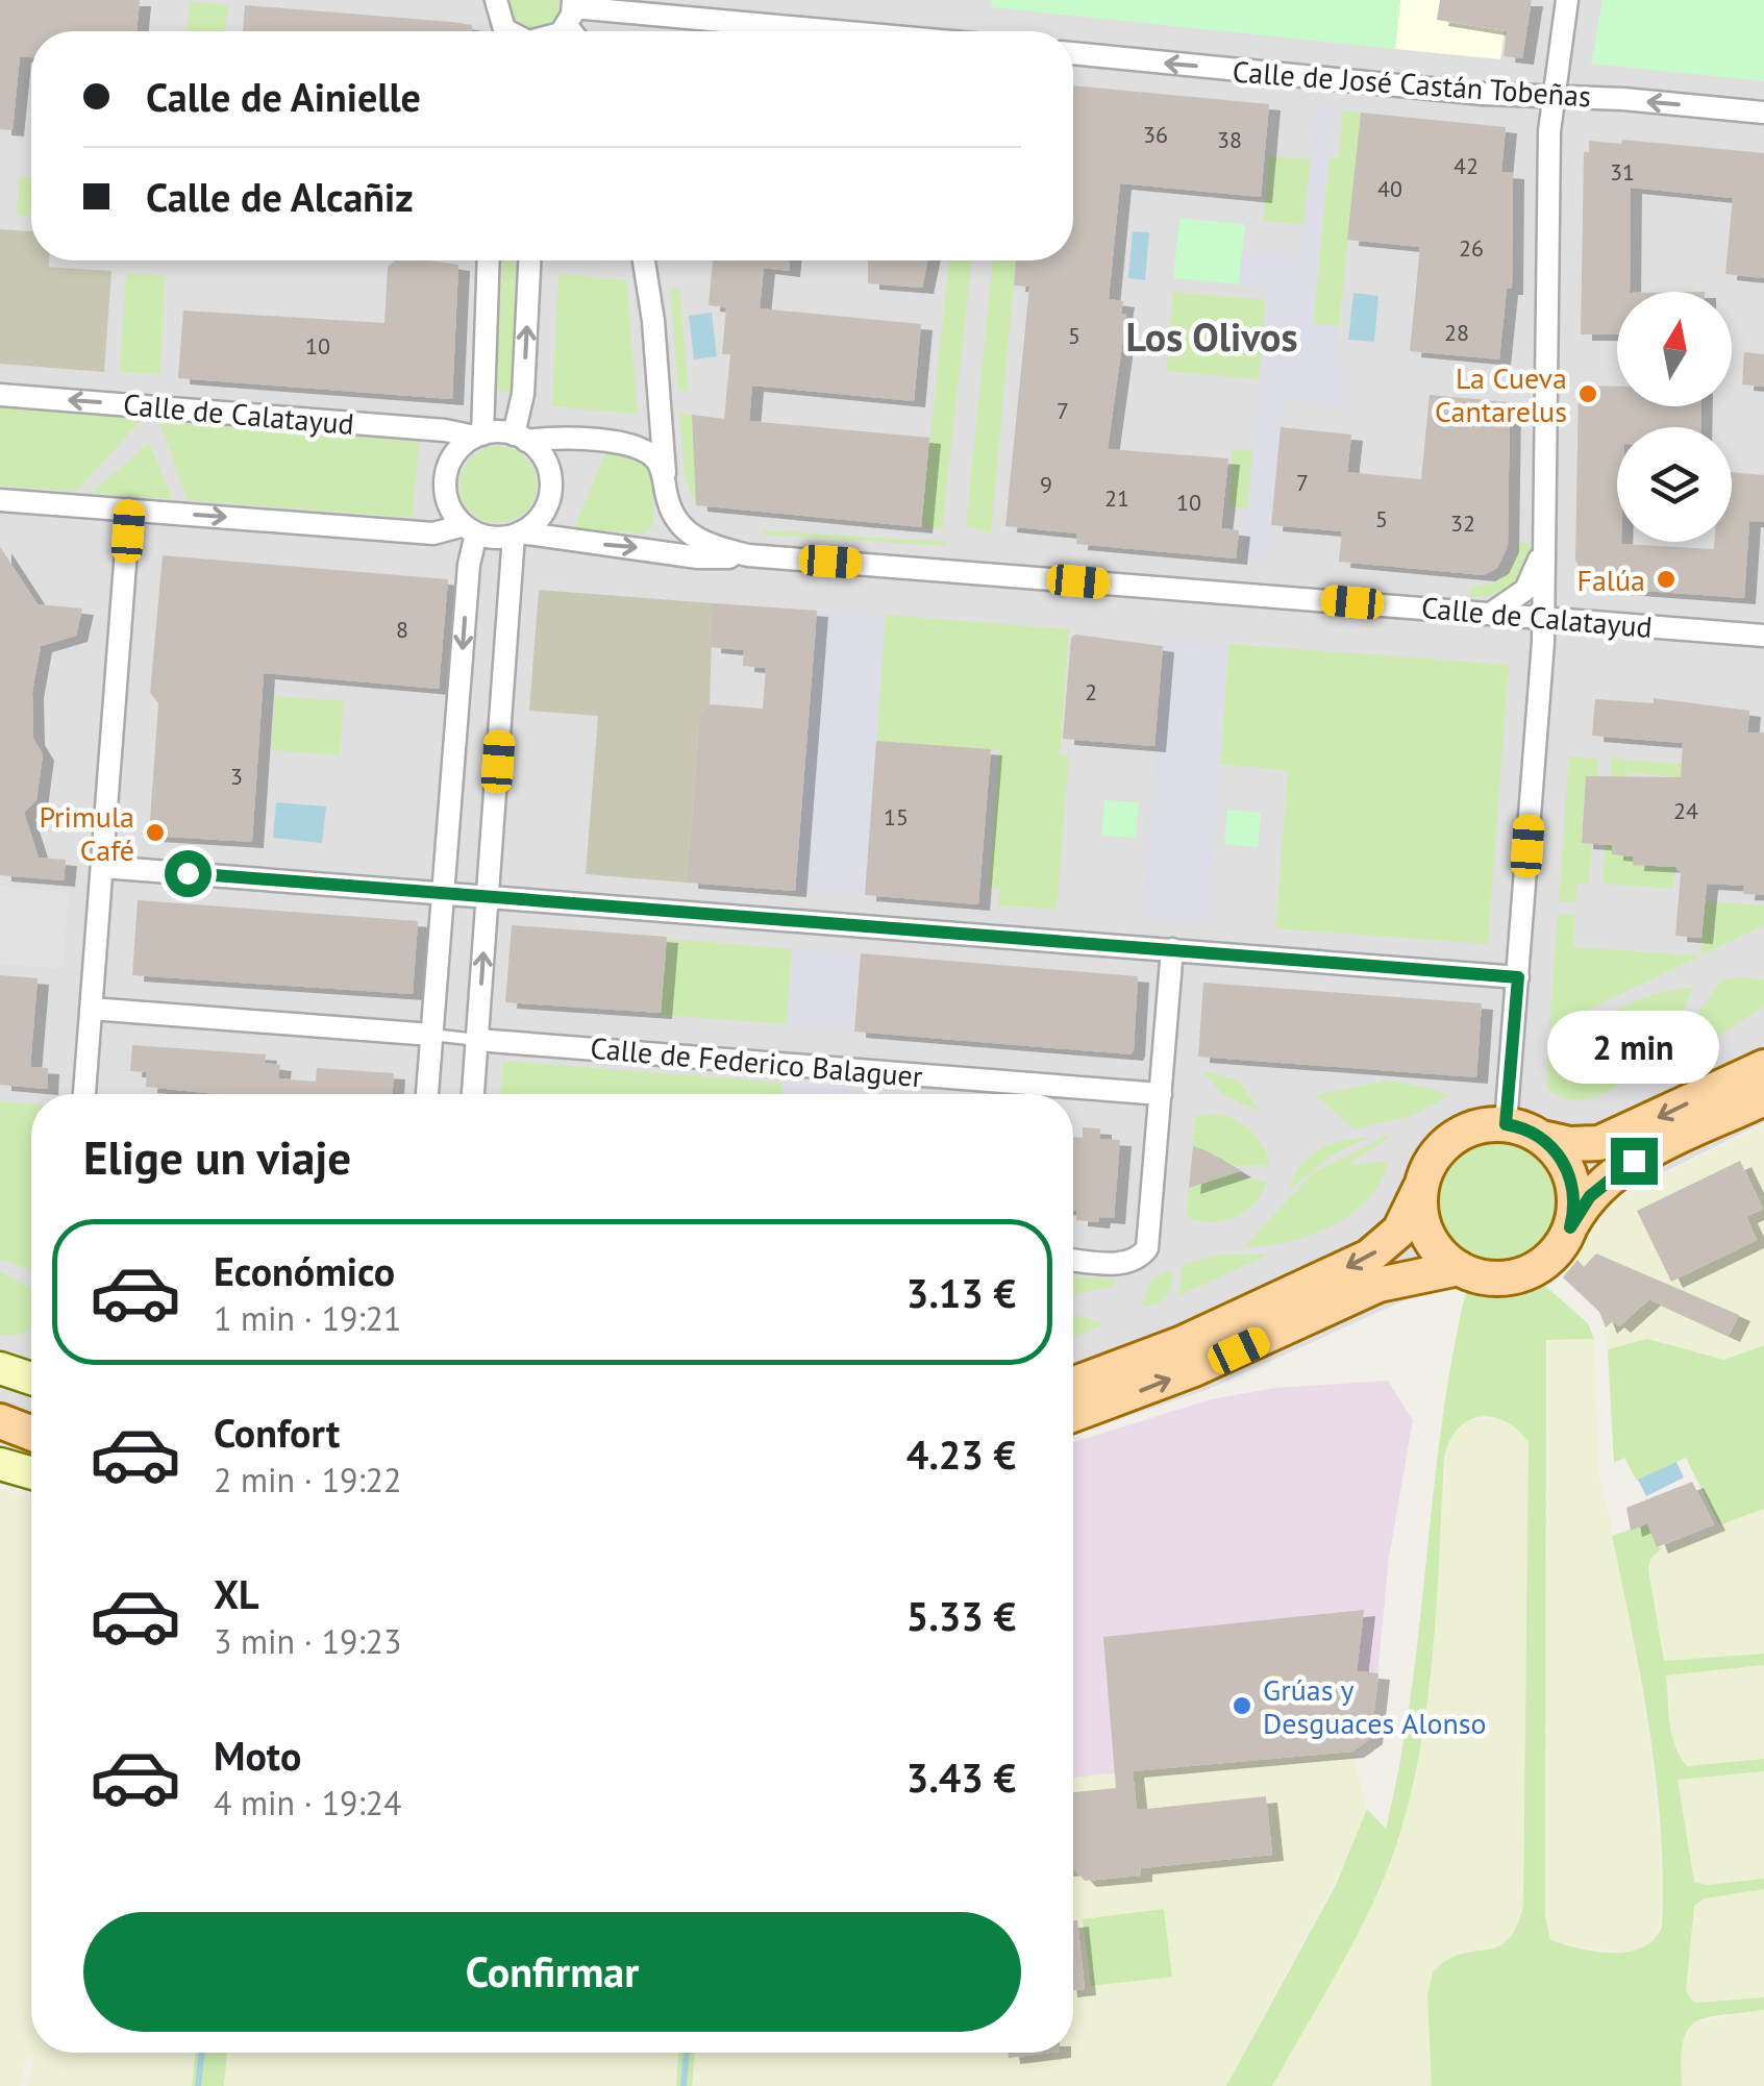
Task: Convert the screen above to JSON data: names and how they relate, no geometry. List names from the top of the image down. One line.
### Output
{"streets":{"street":["Calle de José Castán Tobeñas","Calle de Calatayud","Calle de Federico Balaguer"]},"one_way":["Calle de José Castán Tobeñas"],"districts":["Los Olivos"],"places":["La Cueva Cantarelus","Falúa","Primula Café","Grúas y Desguaces Alonso"],"house_numbers":["36","38","42","31","40","26","28","5","10","7","7","9","21","10","5","32","8","2","3","24","15"],"north":"top","page":{"banner":["Calle de Ainielle","Calle de Alcañiz"],"bubble":"2 min","heading":"Elige un viaje","list":[{"name":"Económico","note":"1 min · 19:21","value":"3.13 €"},{"name":"Confort","note":"2 min · 19:22","value":"4.23 €"},{"name":"XL","note":"3 min · 19:23","value":"5.33 €"},{"name":"Moto","note":"4 min · 19:24","value":"3.43 €"}],"buttons":"Confirmar"}}
